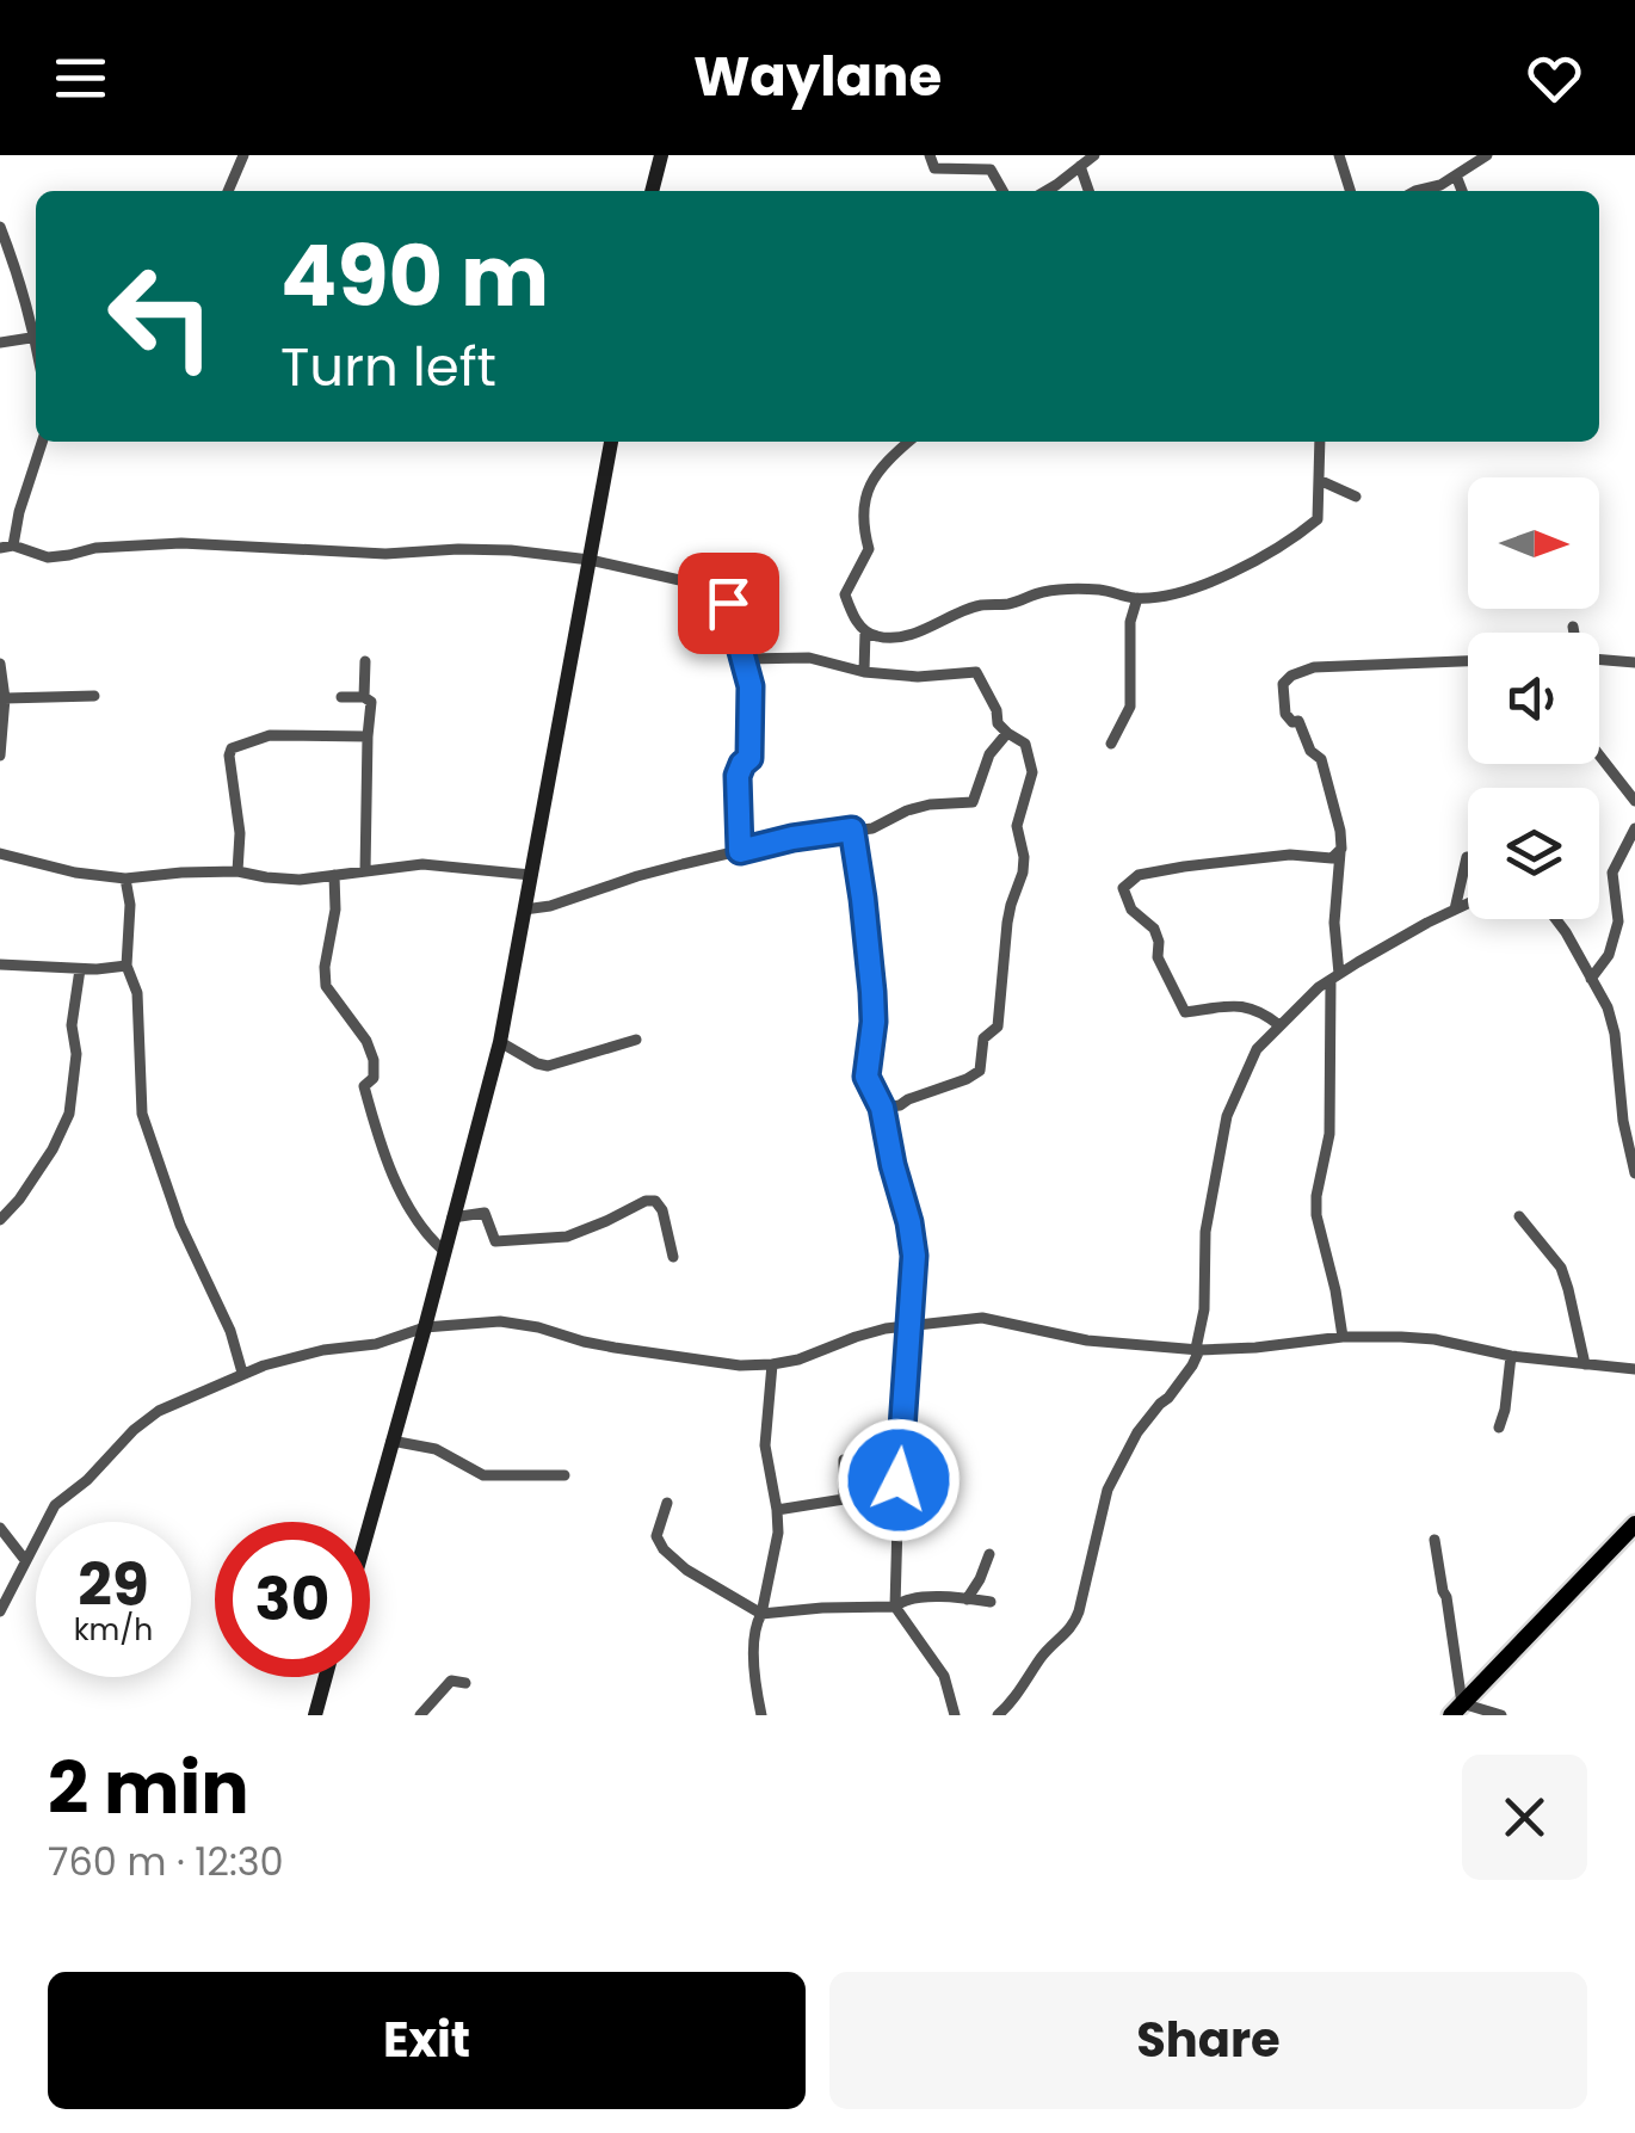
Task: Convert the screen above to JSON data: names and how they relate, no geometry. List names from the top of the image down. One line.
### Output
{"north":"right","page":{"header":"Waylane","turn":["490 m","Turn left"],"speed":"29 km/h","limit":"30","heading":["2 min","760 m · 12:30"],"buttons":["Exit","Share"]}}
